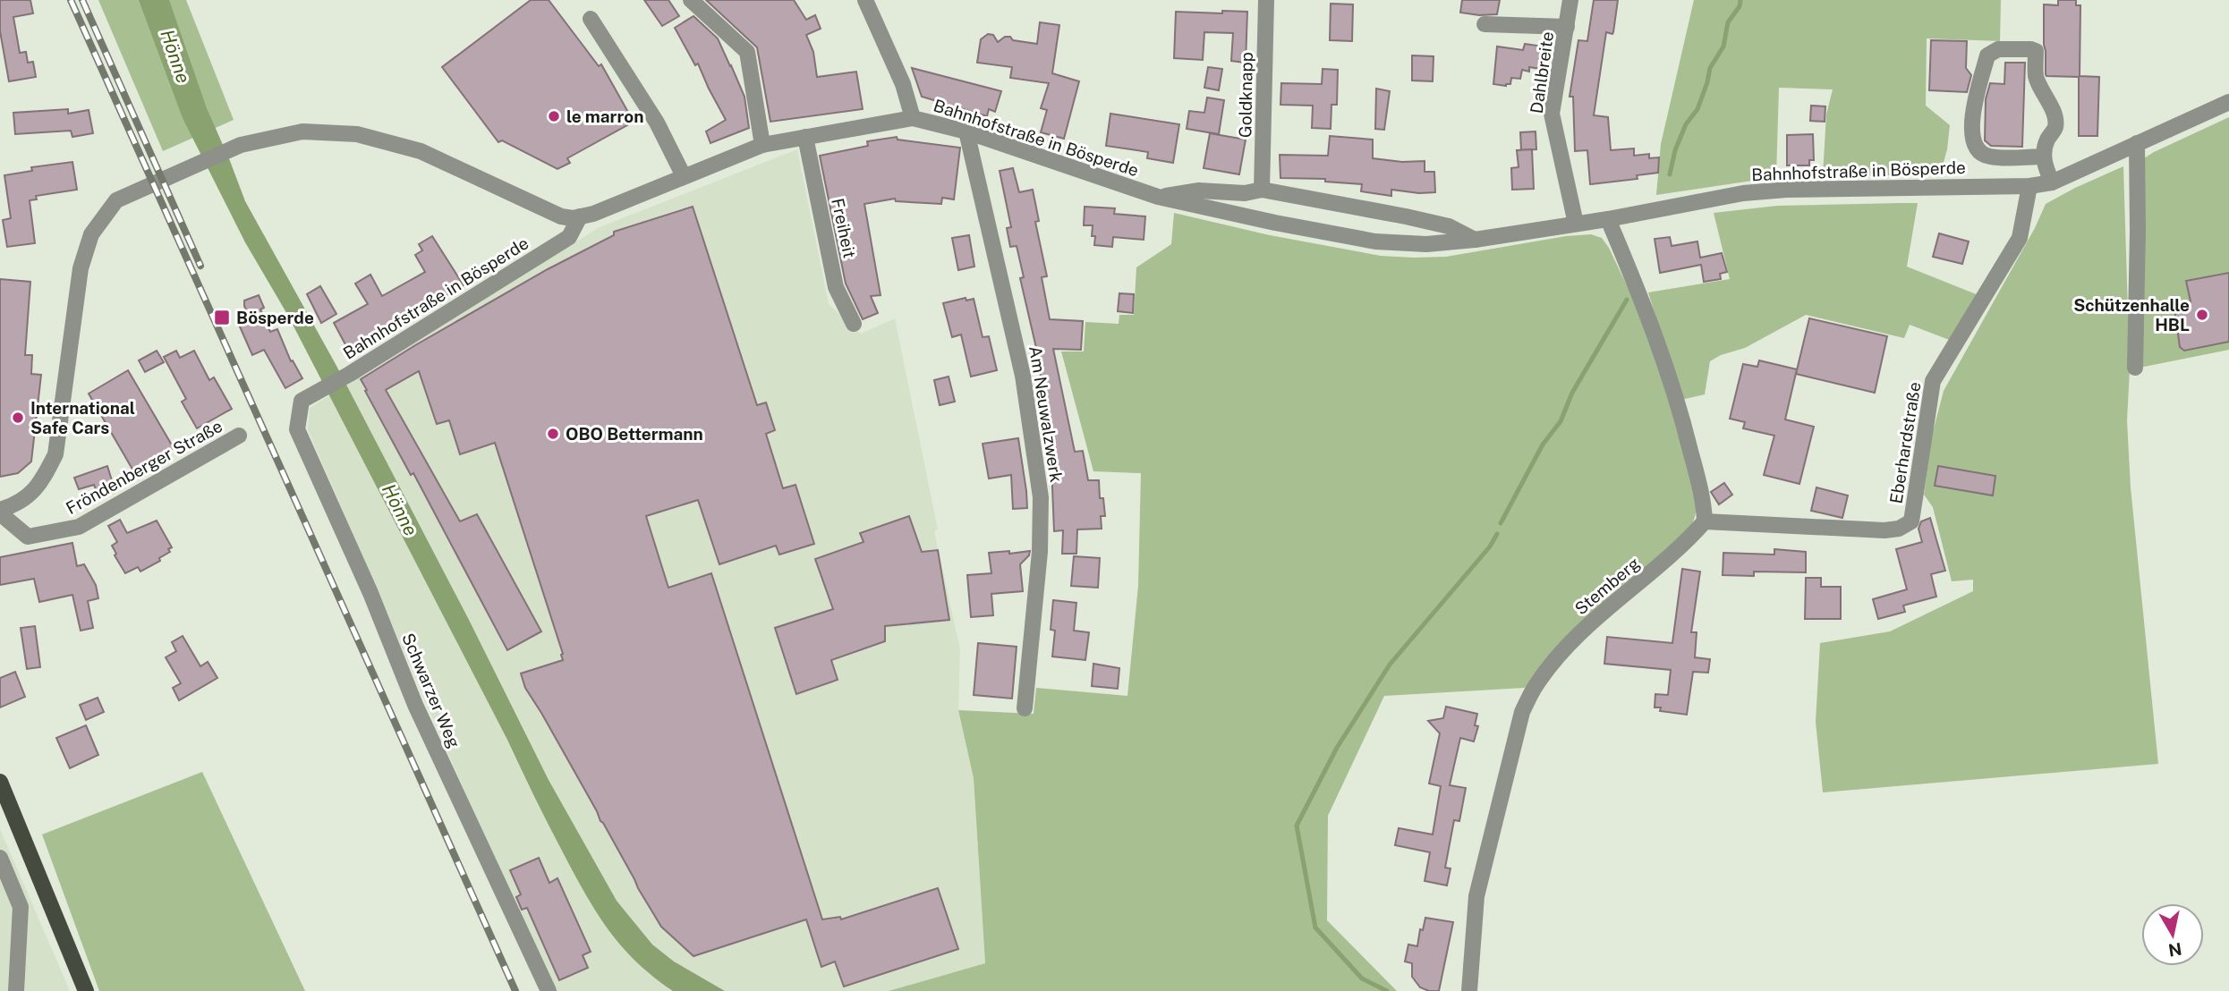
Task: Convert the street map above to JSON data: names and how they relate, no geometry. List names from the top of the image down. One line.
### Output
{"streets":{"street":["Dahlbreite","Goldknapp","Bahnhofstraße in Bösperde","Freiheit","Am Neuwalzwerk","Eberhardstraße","Fröndenberger Straße","Stemberg","Schwarzer Weg"]},"crossings":[["Dahlbreite","Bahnhofstraße in Bösperde"],["Goldknapp","Bahnhofstraße in Bösperde"],["Bahnhofstraße in Bösperde","Freiheit"],["Bahnhofstraße in Bösperde","Am Neuwalzwerk"],["Bahnhofstraße in Bösperde","Eberhardstraße"],["Bahnhofstraße in Bösperde","Fröndenberger Straße"],["Bahnhofstraße in Bösperde","Schwarzer Weg"],["Eberhardstraße","Stemberg"]],"water":["Hönne"],"places":{"other":["le marron","Schützenhalle HBL","International Safe Cars","OBO Bettermann"],"transit":["Bösperde"]},"north":"bottom"}
